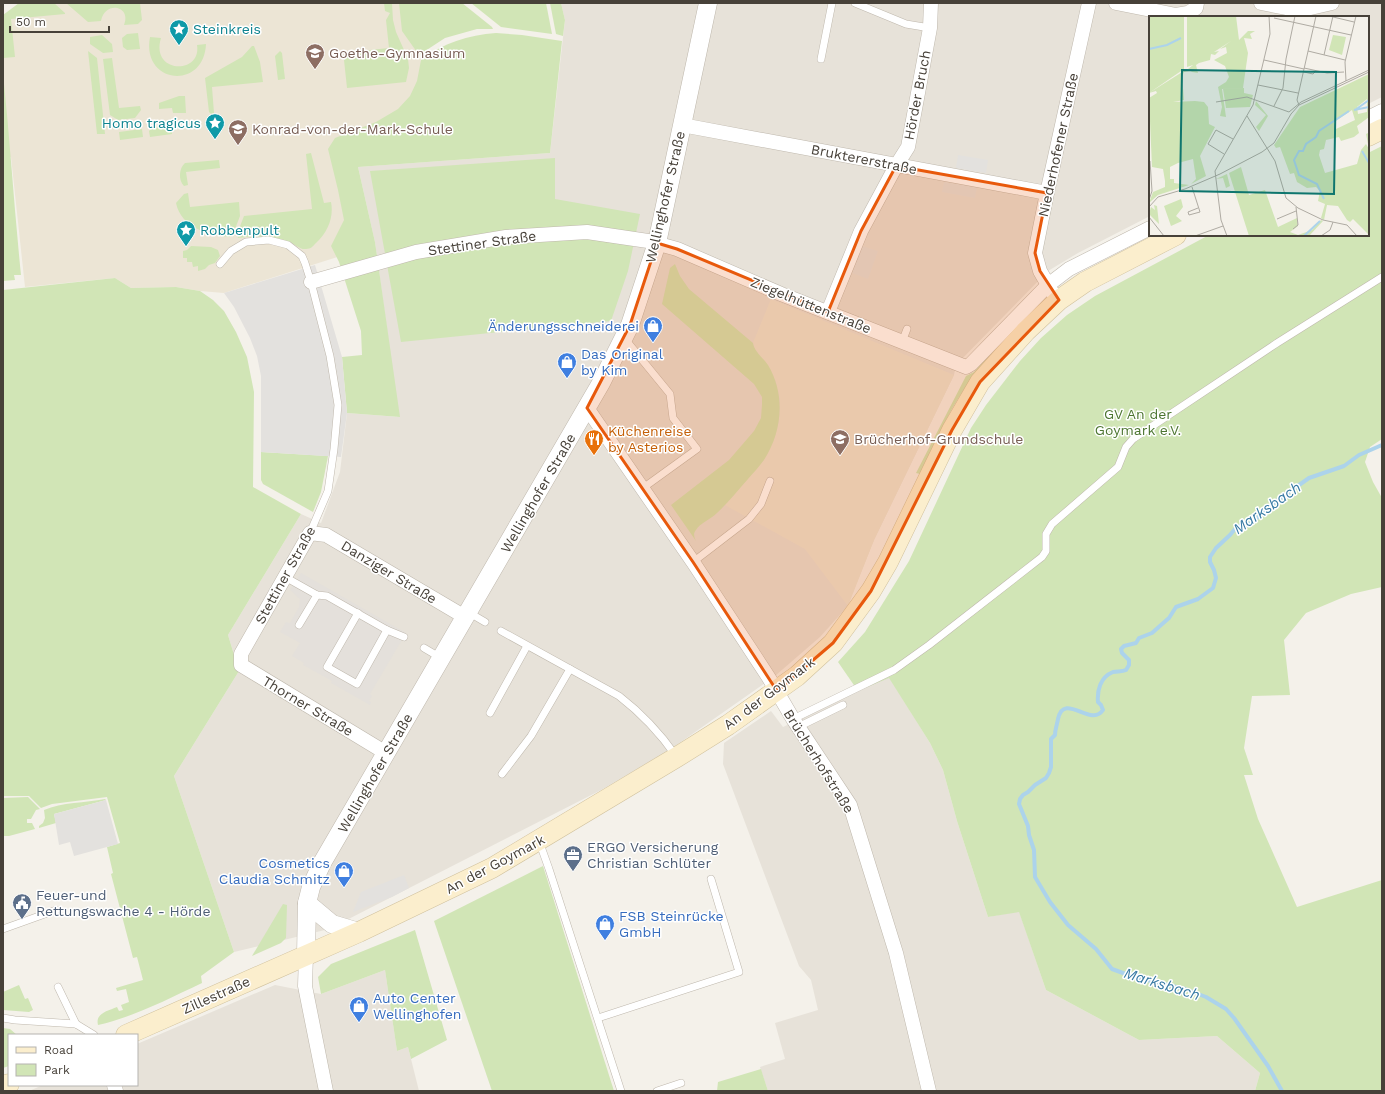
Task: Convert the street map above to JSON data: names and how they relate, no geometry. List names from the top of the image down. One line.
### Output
{"streets":{"main road":["An der Goymark","Zillestraße"],"street":["Hörder Bruch","Niederhofener Straße","Bruktererstraße","Wellinghofer Straße","Stettiner Straße","Ziegelhüttenstraße","Danziger Straße","Thorner Straße","Brücherhofstraße"]},"crossings":[["Hörder Bruch","Bruktererstraße"],["Hörder Bruch","Ziegelhüttenstraße"],["Niederhofener Straße","Bruktererstraße"],["Niederhofener Straße","Ziegelhüttenstraße"],["Niederhofener Straße","An der Goymark"],["Bruktererstraße","Wellinghofer Straße"],["Wellinghofer Straße","Stettiner Straße"],["Wellinghofer Straße","Ziegelhüttenstraße"],["Wellinghofer Straße","Danziger Straße"],["Wellinghofer Straße","An der Goymark"],["Wellinghofer Straße","Thorner Straße"],["Wellinghofer Straße","Brücherhofstraße"],["Wellinghofer Straße","Zillestraße"],["Stettiner Straße","Ziegelhüttenstraße"],["Stettiner Straße","Danziger Straße"],["Stettiner Straße","Thorner Straße"],["Ziegelhüttenstraße","An der Goymark"],["An der Goymark","Brücherhofstraße"],["An der Goymark","Zillestraße"]],"water":["Marksbach"],"parks":["GV An der Goymark e.V."],"places":{"place":["Steinkreis","Homo tragicus","Robbenpult"],"school or university":["Goethe-Gymnasium","Konrad-von-der-Mark-Schule","Brücherhof-Grundschule"],"shop":["Änderungsschneiderei","Das Original by Kim","Cosmetics Claudia Schmitz","FSB Steinrücke GmbH","Auto Center Wellinghofen"],"restaurant":["Küchenreise by Asterios"],"office":["ERGO Versicherung Christian Schlüter"],"public building":["Feuer-und Rettungswache 4 - Hörde"]},"legend":["Road","Park"],"scale_bar":"50 m"}
